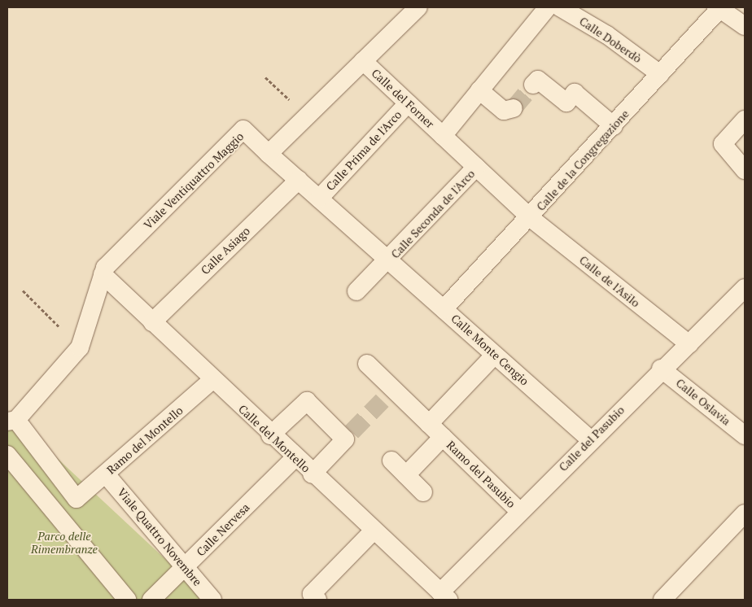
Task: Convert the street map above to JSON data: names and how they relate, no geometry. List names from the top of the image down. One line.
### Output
{"streets":{"street":["Calle Doberdò","Calle del Forner","Calle Prima de l'Arco","Calle de la Congregazione","Viale Ventiquattro Maggio","Calle Seconda de l'Arco","Calle Asiago","Calle de l'Asilo","Calle Monte Cengio","Calle Oslavia","Calle del Montello","Calle del Pasubio","Ramo del Montello","Ramo del Pasubio","Calle Nervesa","Viale Quattro Novembre"]},"crossings":[["Calle Doberdò","Calle de la Congregazione"],["Calle del Forner","Calle Prima de l'Arco"],["Calle del Forner","Calle de la Congregazione"],["Calle del Forner","Calle Seconda de l'Arco"],["Calle del Forner","Calle de l'Asilo"],["Calle Prima de l'Arco","Calle Monte Cengio"],["Calle de la Congregazione","Calle de l'Asilo"],["Calle de la Congregazione","Calle Monte Cengio"],["Viale Ventiquattro Maggio","Calle Monte Cengio"],["Viale Ventiquattro Maggio","Calle del Montello"],["Viale Ventiquattro Maggio","Ramo del Montello"],["Calle Seconda de l'Arco","Calle Monte Cengio"],["Calle Asiago","Calle Monte Cengio"],["Calle Asiago","Calle del Montello"],["Calle de l'Asilo","Calle del Pasubio"],["Calle Monte Cengio","Calle del Pasubio"],["Calle Oslavia","Calle del Pasubio"],["Calle del Montello","Calle del Pasubio"],["Calle del Montello","Ramo del Montello"],["Calle del Montello","Calle Nervesa"],["Calle del Pasubio","Ramo del Pasubio"],["Ramo del Montello","Viale Quattro Novembre"],["Calle Nervesa","Viale Quattro Novembre"]],"parks":["Parco delle Rimembranze"]}
